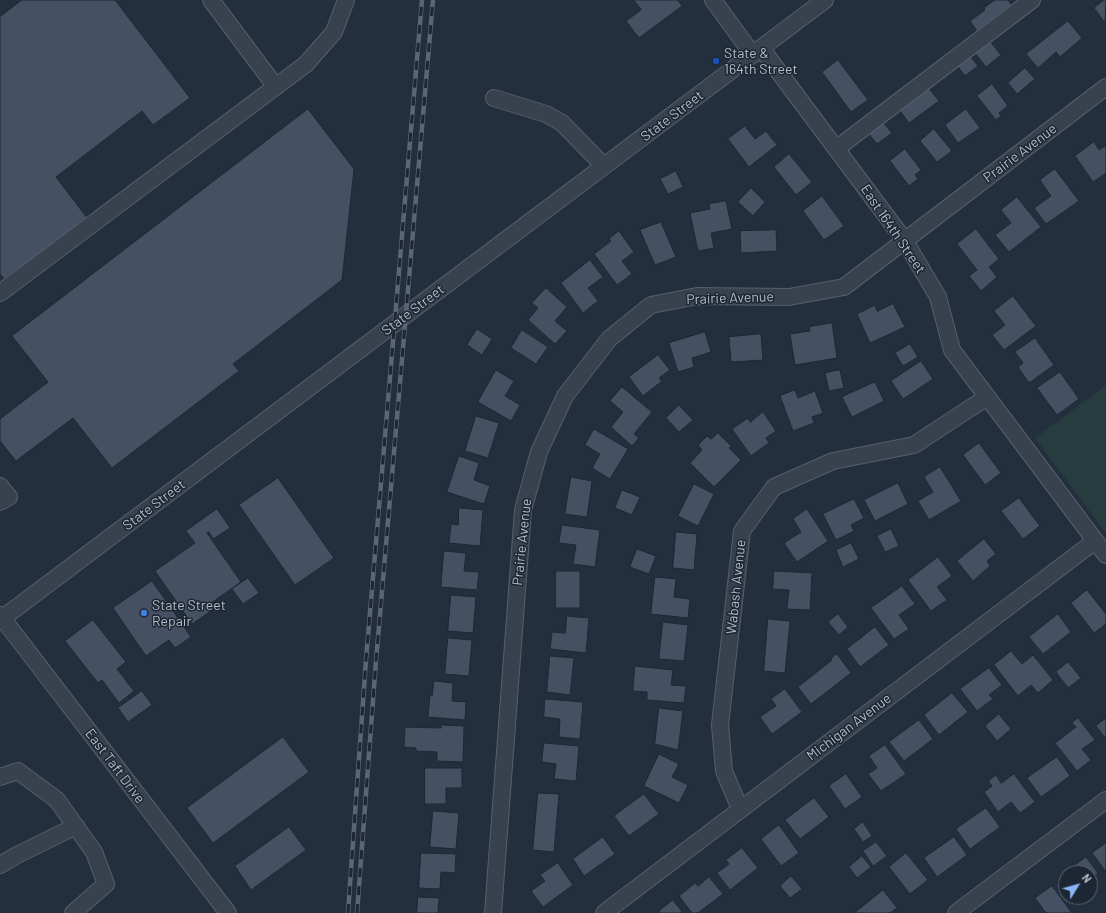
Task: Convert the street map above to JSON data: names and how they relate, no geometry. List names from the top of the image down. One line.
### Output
{"streets":{"street":["State Street","Prairie Avenue","East 164th Street","Wabash Avenue","Michigan Avenue","East Taft Drive"]},"crossings":[["State Street","East 164th Street"],["State Street","East Taft Drive"],["Prairie Avenue","East 164th Street"],["East 164th Street","Wabash Avenue"],["East 164th Street","Michigan Avenue"],["Wabash Avenue","Michigan Avenue"]],"places":["State & 164th Street","State Street Repair"],"north":"top right"}
